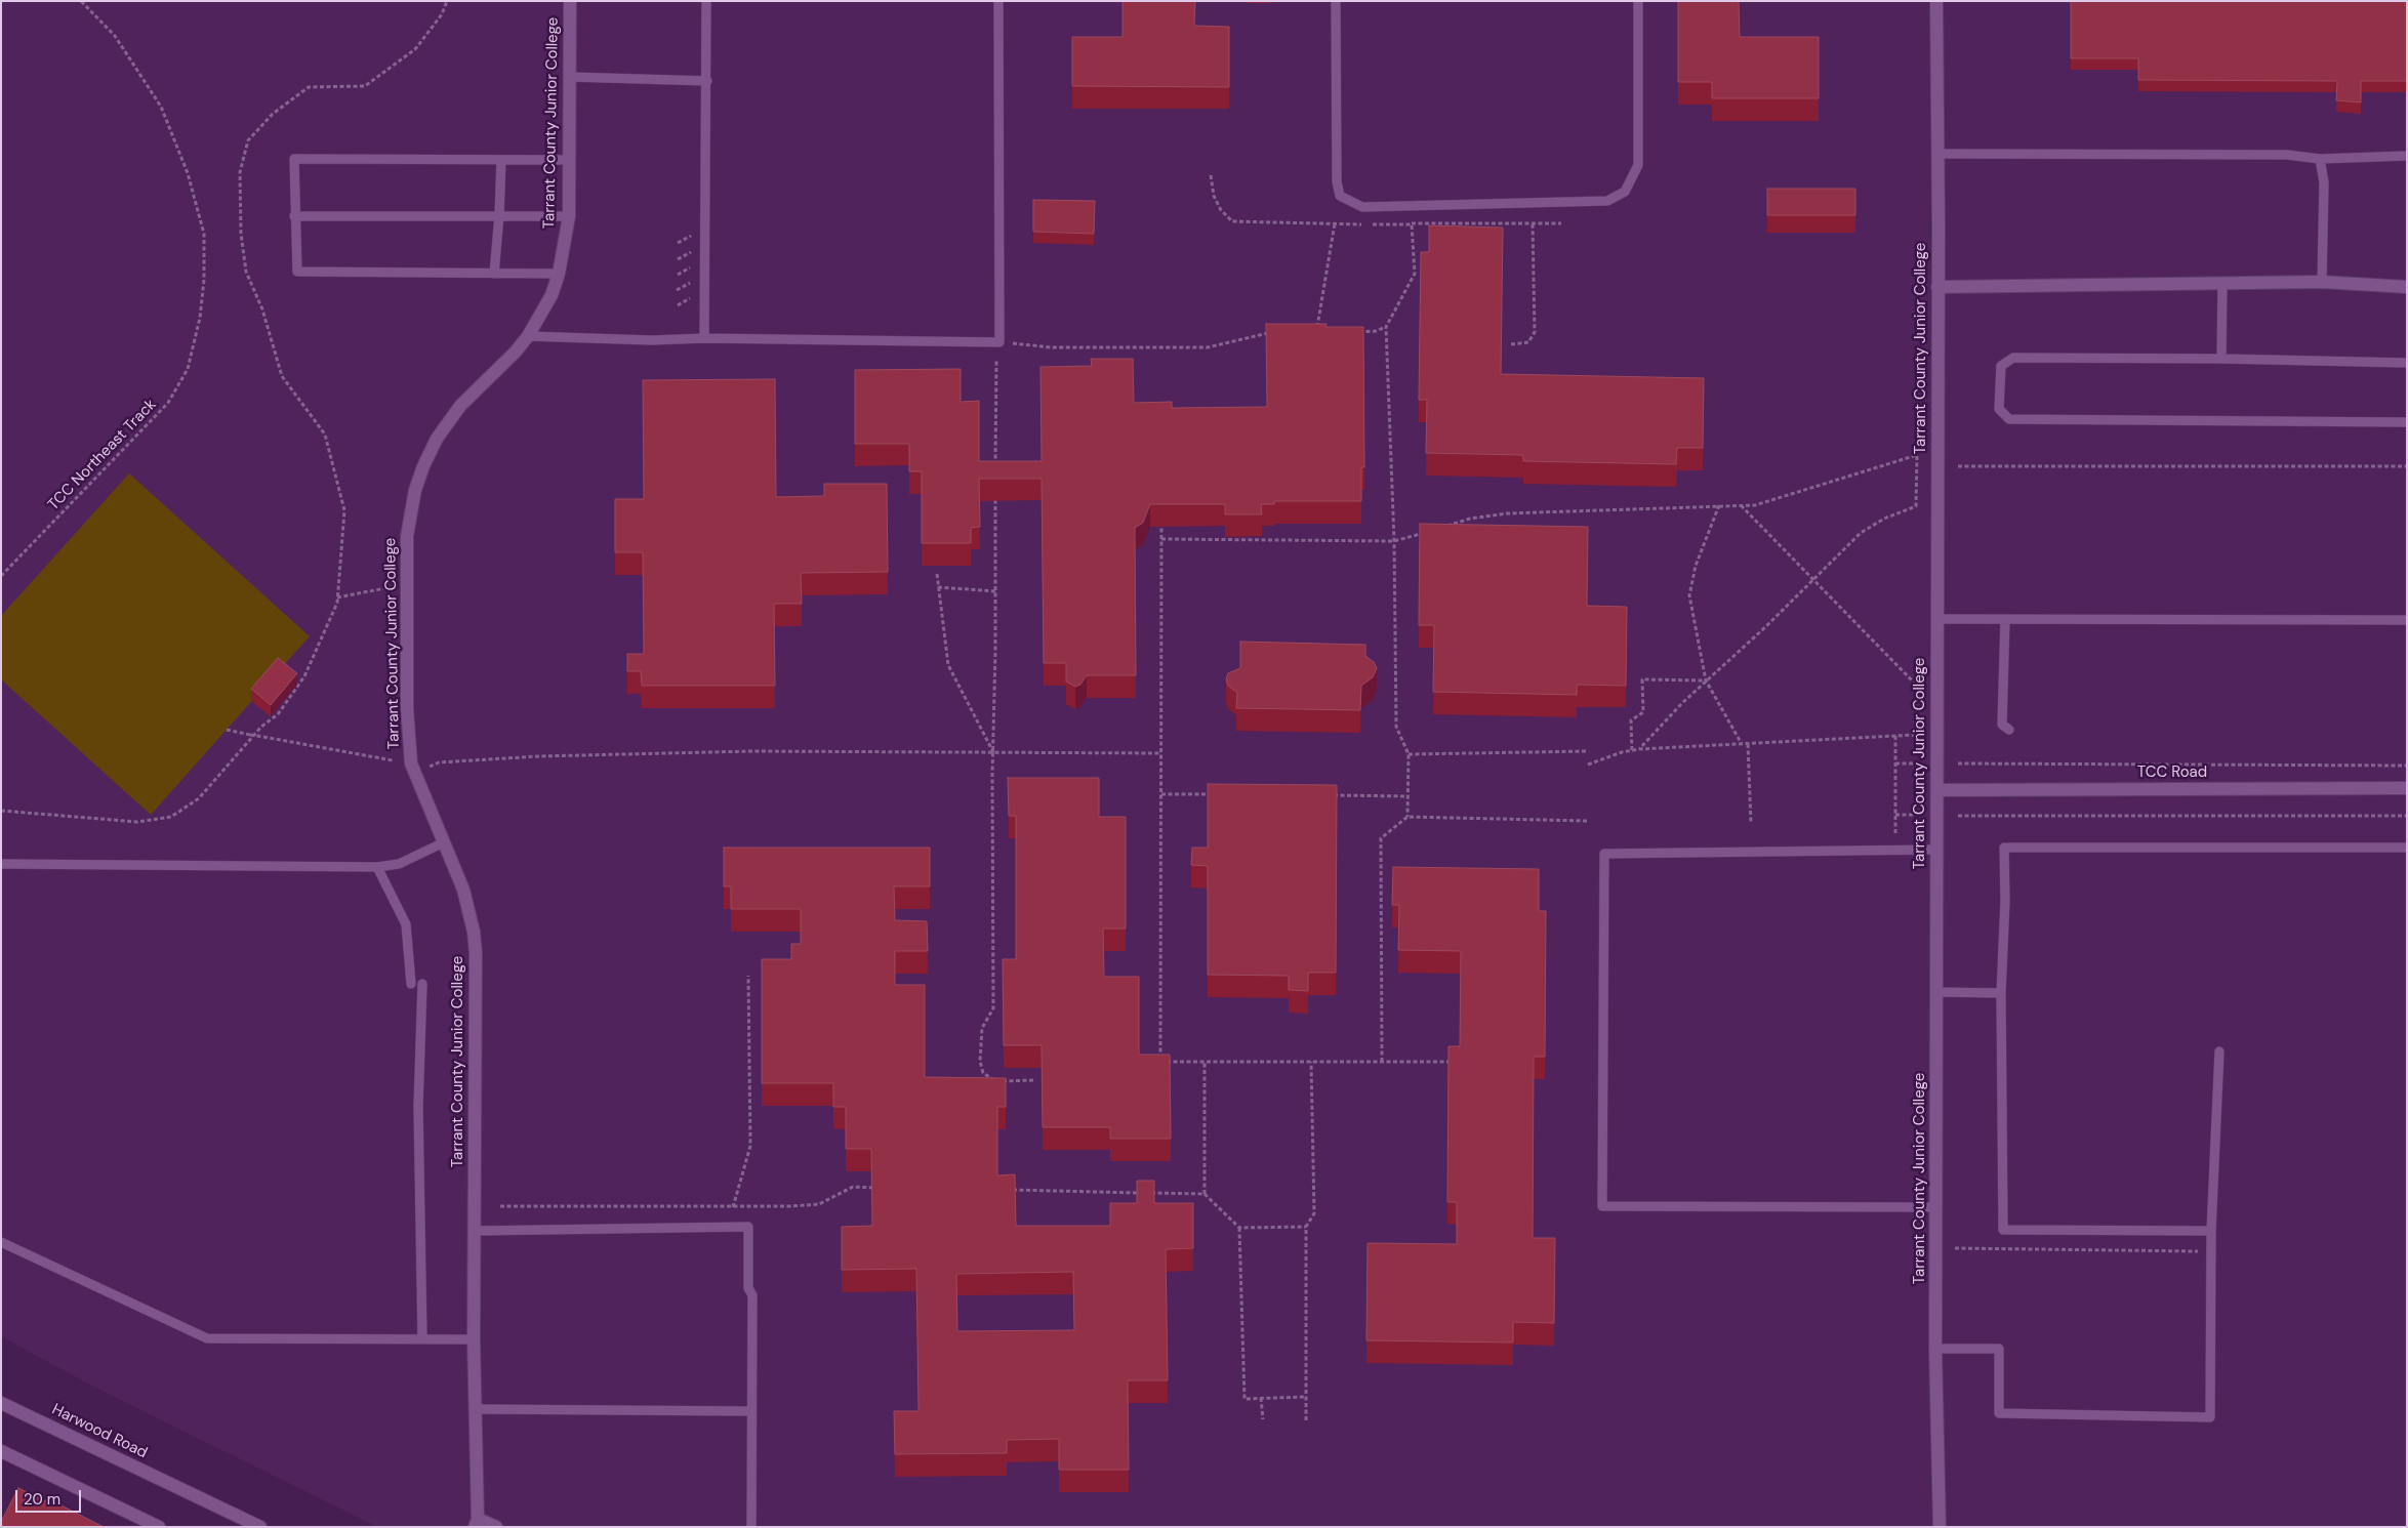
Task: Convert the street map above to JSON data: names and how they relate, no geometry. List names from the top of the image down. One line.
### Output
{"streets":{"street":["Tarrant County Junior College","TCC Road","Harwood Road"],"path":["TCC Northeast Track"]},"crossings":[["Tarrant County Junior College","TCC Road"]],"scale_bar":"20 m"}
